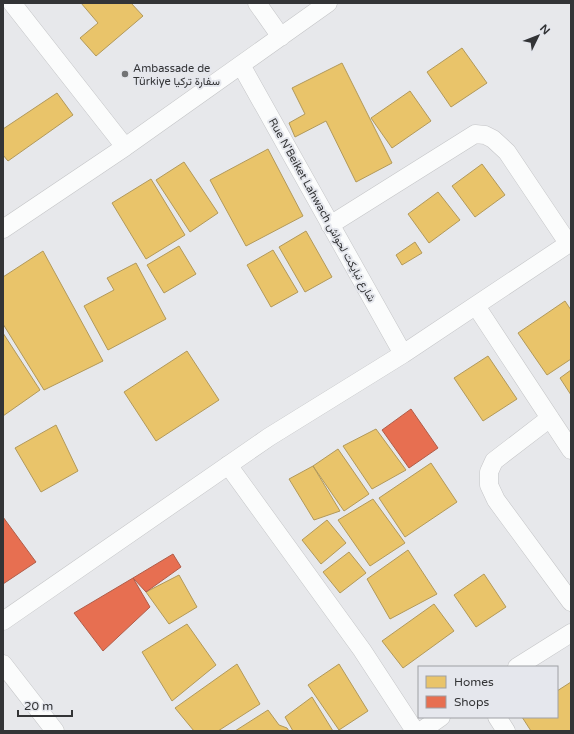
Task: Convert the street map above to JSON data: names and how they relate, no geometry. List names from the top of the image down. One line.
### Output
{"streets":{"street":["Rue N'Beiket Lahwach شارع نبايكت لحواش"]},"places":["Ambassade de Türkiye سفارة تركيا"],"legend":["Homes","Shops"],"scale_bar":"20 m","north":"top right"}
